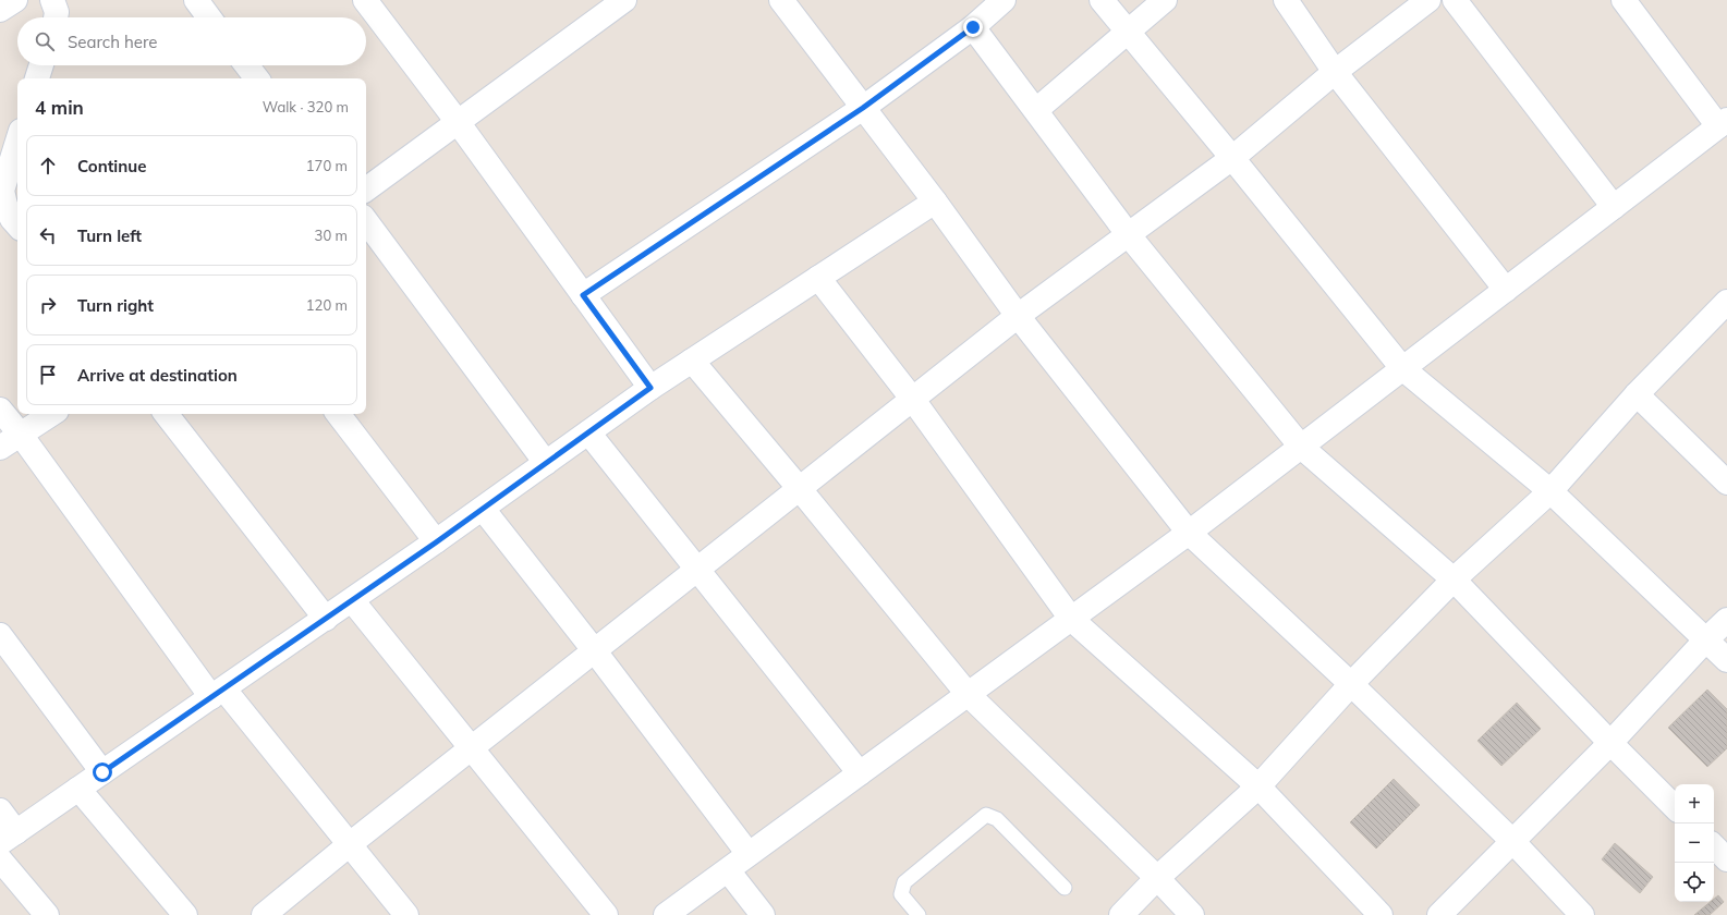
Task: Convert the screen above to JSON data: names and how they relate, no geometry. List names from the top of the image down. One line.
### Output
{"page":{"search":"Search here","heading":["4 min","Walk · 320 m"],"list":[["Continue","170 m"],["Turn left","30 m"],["Turn right","120 m"],"Arrive at destination"],"map_buttons":["+","−"]}}
